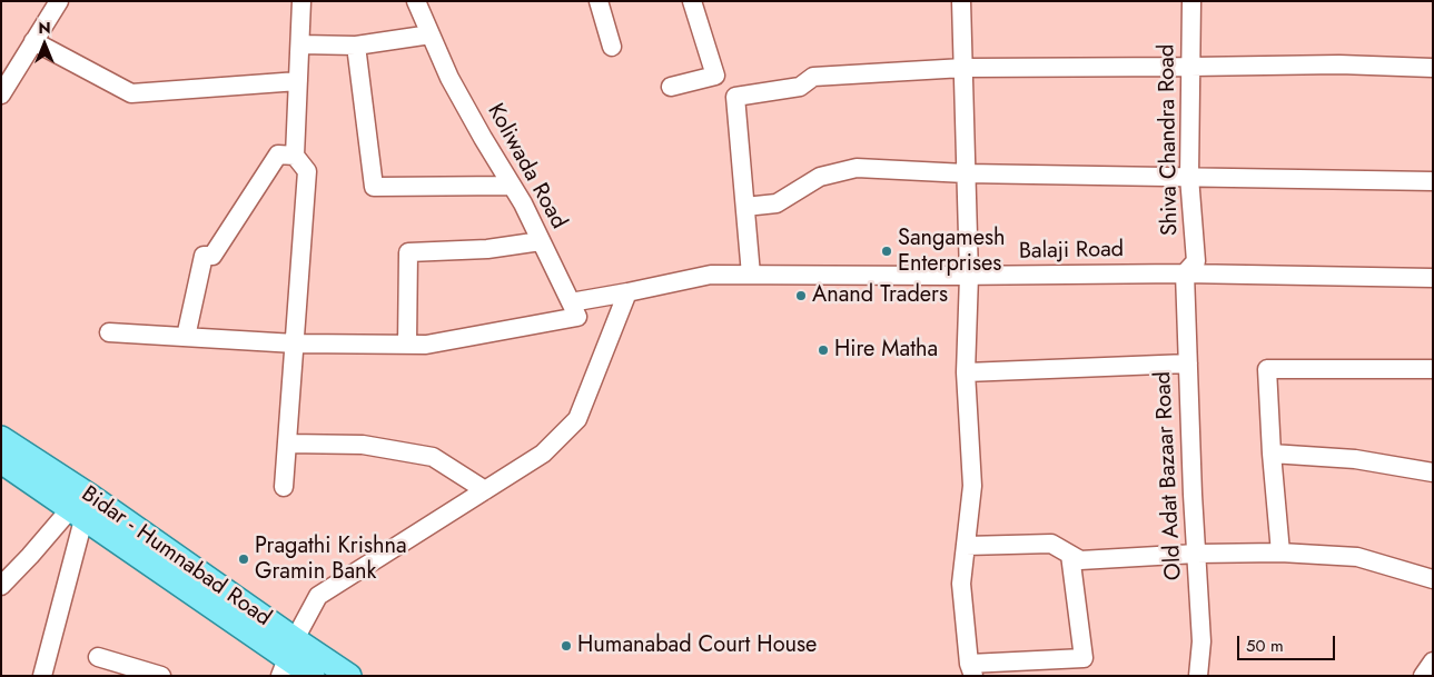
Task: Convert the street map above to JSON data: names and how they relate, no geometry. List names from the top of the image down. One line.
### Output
{"streets":{"main road":["Bidar - Humnabad Road"],"street":["Shiva Chandra Road","Koliwada Road","Balaji Road","Old Adat Bazaar Road"]},"crossings":[["Shiva Chandra Road","Balaji Road"],["Shiva Chandra Road","Old Adat Bazaar Road"],["Balaji Road","Old Adat Bazaar Road"]],"places":["Sangamesh Enterprises","Anand Traders","Hire Matha","Pragathi Krishna Gramin Bank","Humanabad Court House"],"scale_bar":"50 m","north":"top"}
